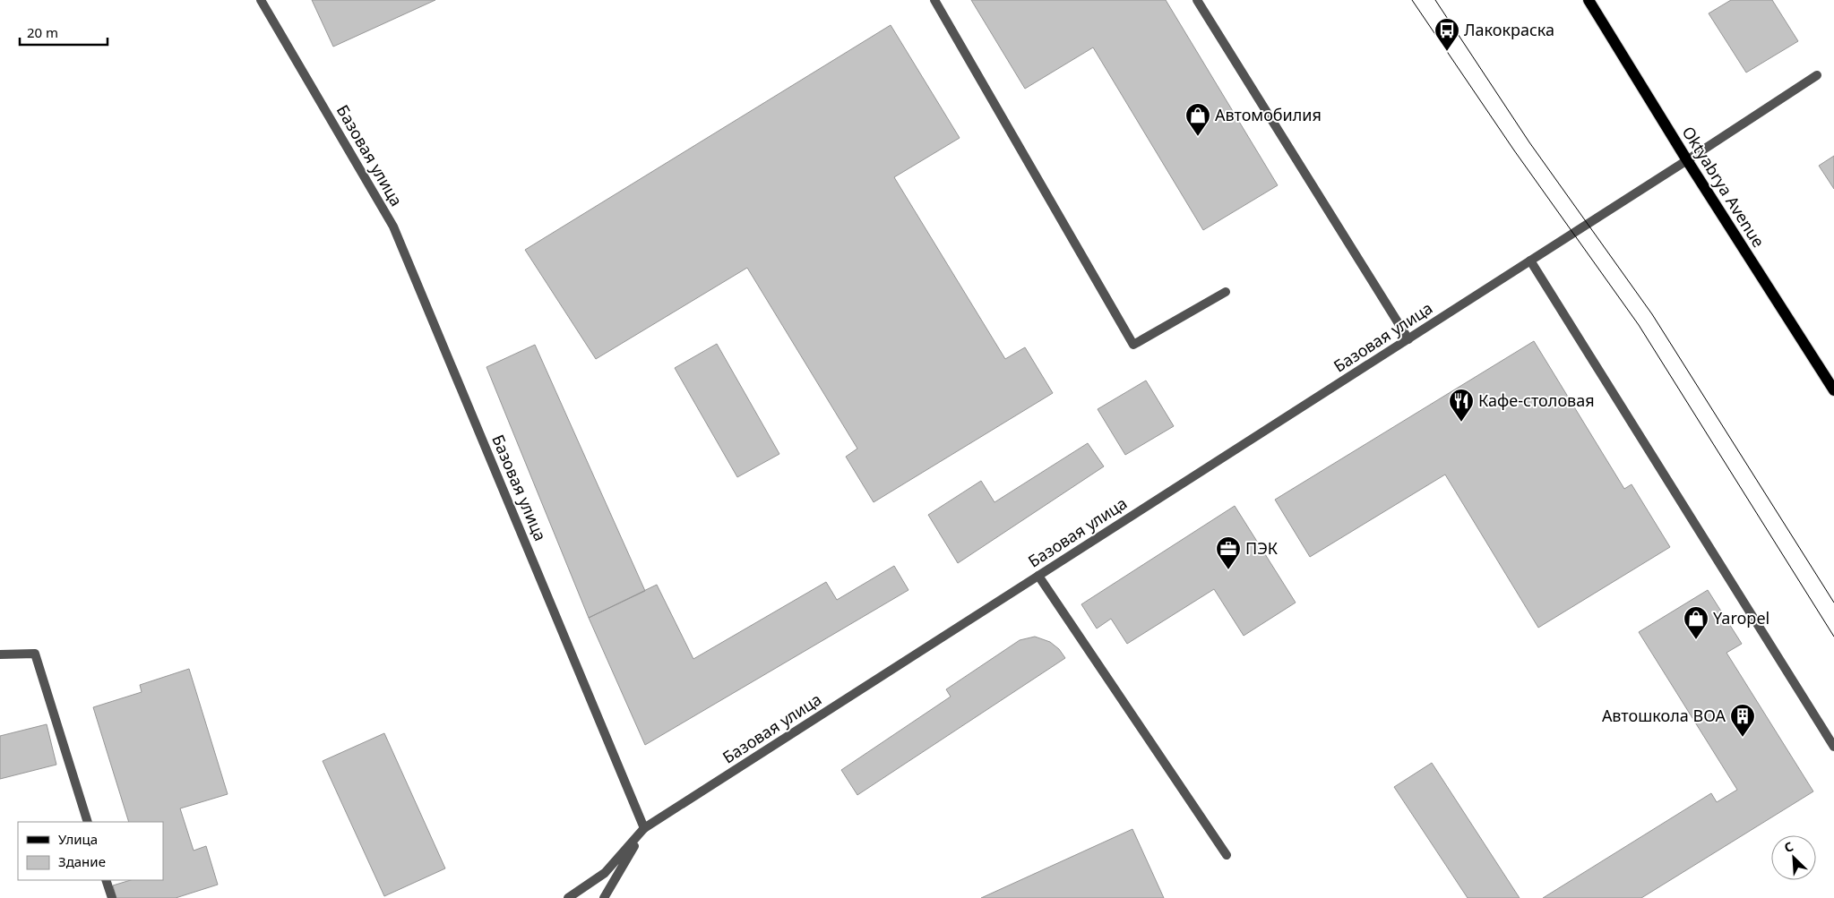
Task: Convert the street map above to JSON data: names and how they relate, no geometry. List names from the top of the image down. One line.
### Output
{"streets":{"main road":["Oktyabrya Avenue"],"street":["Базовая улица"]},"crossings":[["Базовая улица","Oktyabrya Avenue"]],"places":{"bus stop":["Лакокраска"],"shop":["Автомобилия","Yaropel"],"restaurant":["Кафе-столовая"],"office":["ПЭК"],"building":["Автошкола ВОА"]},"legend":["Улица","Здание"],"scale_bar":"20 m","north":"top left"}
